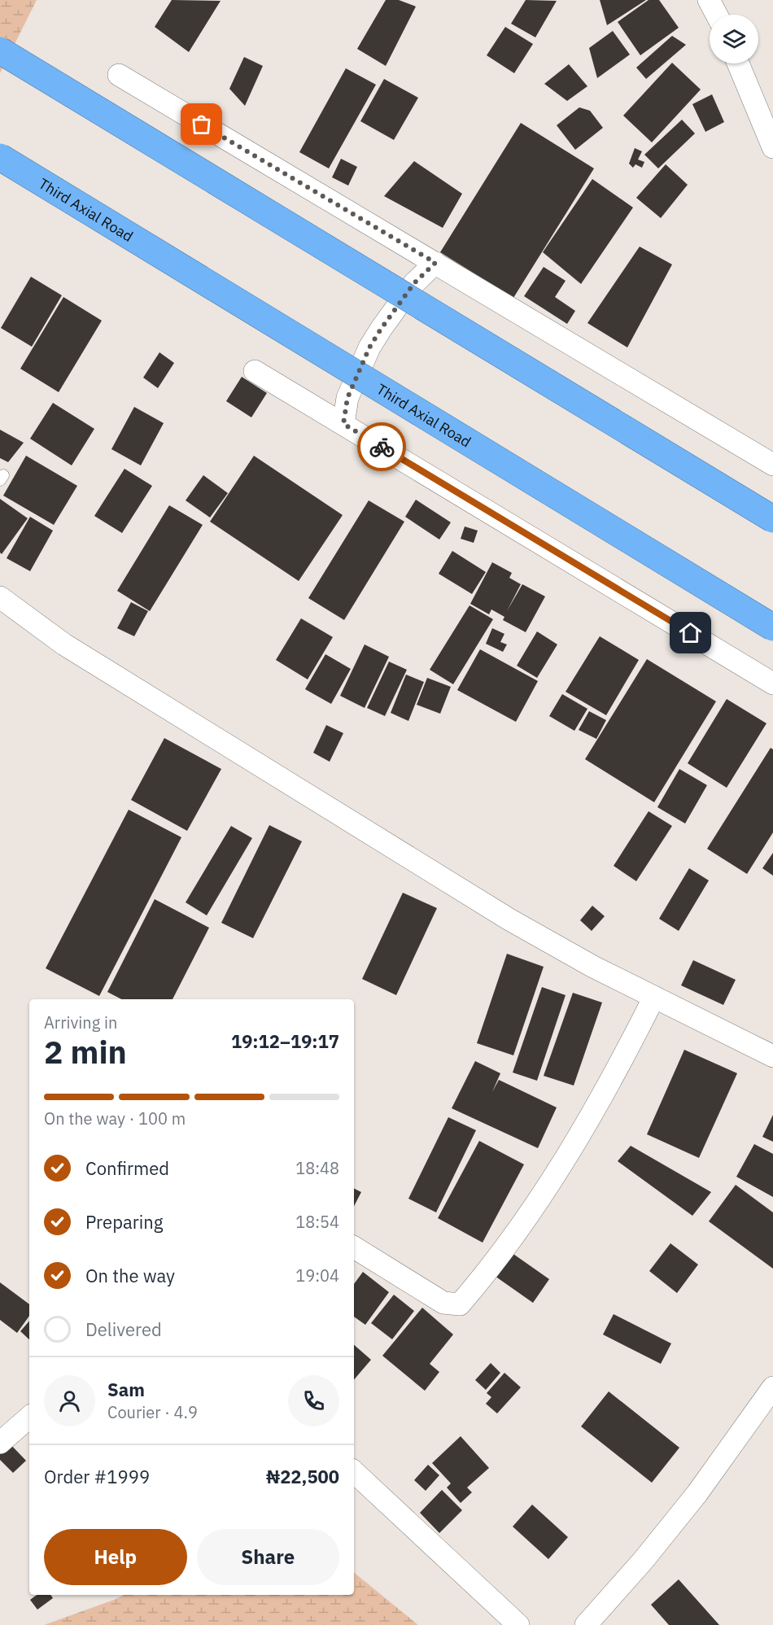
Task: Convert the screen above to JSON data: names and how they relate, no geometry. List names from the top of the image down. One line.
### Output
{"streets":{"highway":["Third Axial Road"]},"page":{"heading":["2 min","Arriving in","19:12–19:17"],"panel":["Sam","Courier · 4.9","Order #1999","₦22,500"],"bar":"On the way · 100 m","list":[["Confirmed","18:48"],["Preparing","18:54"],["On the way","19:04"],"Delivered"],"buttons":["Help","Share"]}}
